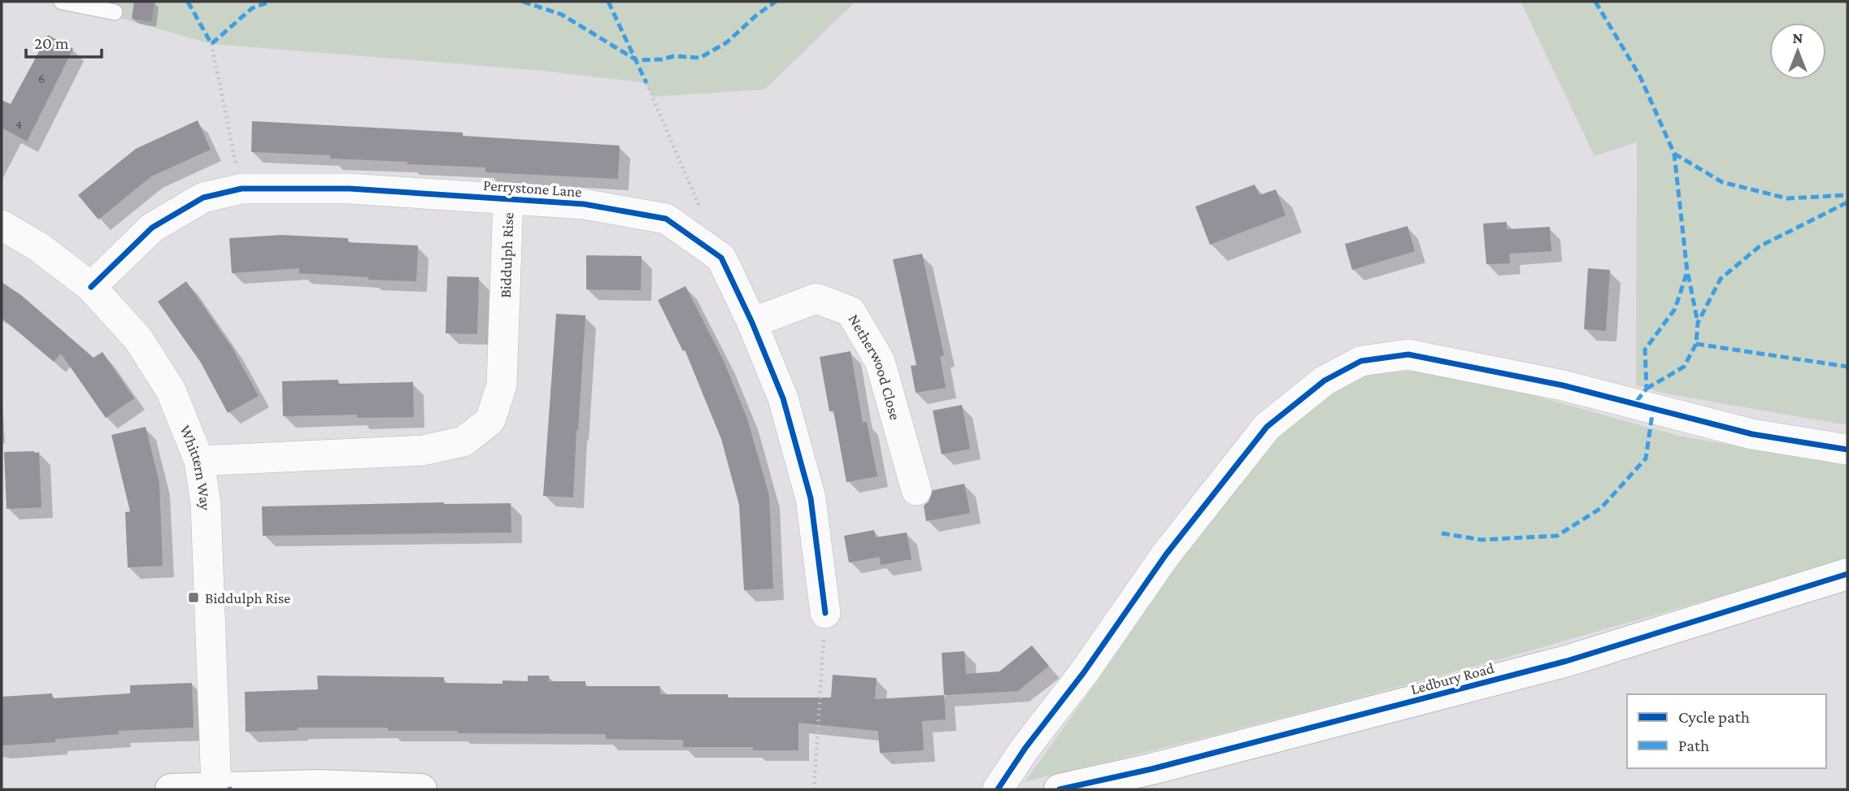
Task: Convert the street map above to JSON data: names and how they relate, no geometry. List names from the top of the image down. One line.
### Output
{"streets":{"highway":["Ledbury Road"],"street":["Perrystone Lane","Biddulph Rise","Netherwood Close","Whittern Way"]},"crossings":[["Perrystone Lane","Biddulph Rise"],["Perrystone Lane","Netherwood Close"],["Perrystone Lane","Whittern Way"],["Biddulph Rise","Whittern Way"]],"places":{"transit":["Biddulph Rise"]},"house_numbers":["6","4"],"legend":["Cycle path","Path"],"scale_bar":"20 m","north":"top"}
